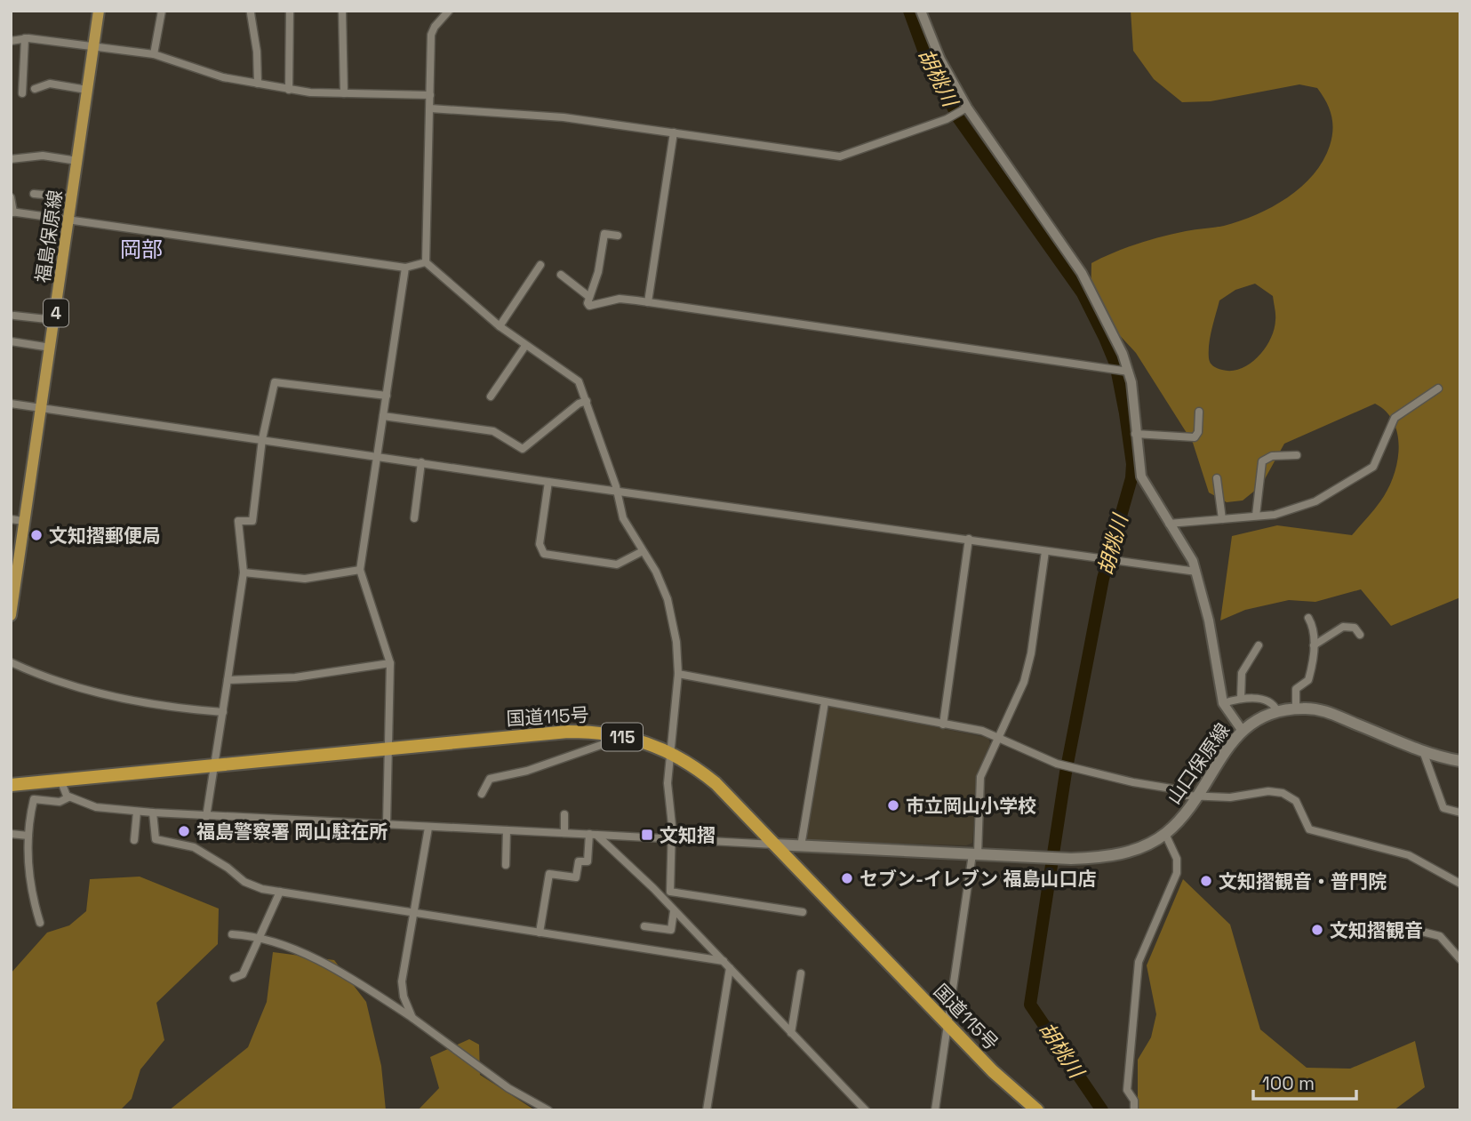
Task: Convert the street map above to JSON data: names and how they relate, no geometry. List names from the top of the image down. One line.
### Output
{"streets":{"highway":["国道115号","115"],"main road":["福島保原線","4","山口保原線"]},"crossings":[["国道115号","山口保原線"]],"districts":["岡部"],"water":["胡桃川"],"places":{"other":["文知摺郵便局","市立岡山小学校","福島警察署 岡山駐在所","セブン-イレブン 福島山口店","文知摺観音・普門院","文知摺観音"],"transit":["文知摺"]},"scale_bar":"100 m"}
